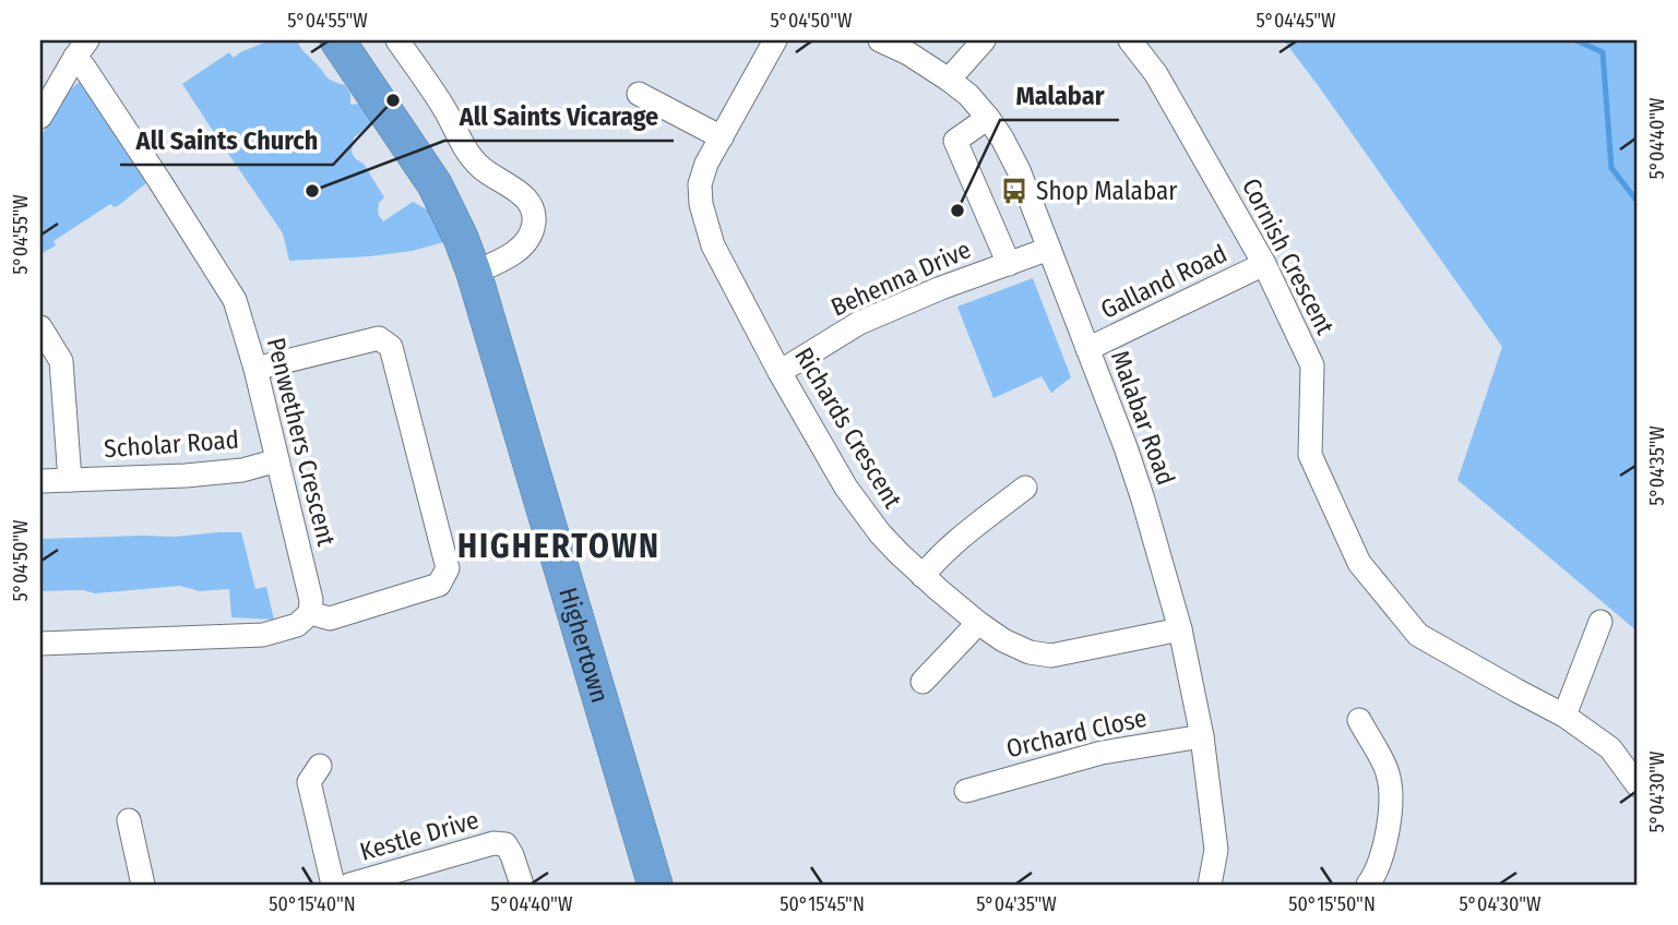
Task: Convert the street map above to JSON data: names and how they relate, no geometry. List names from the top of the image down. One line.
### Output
{"streets":{"highway":["Highertown"],"street":["Cornish Crescent","Behenna Drive","Galland Road","Malabar Road","Richards Crescent","Penwethers Crescent","Scholar Road","Orchard Close","Kestle Drive"]},"crossings":[["Cornish Crescent","Galland Road"],["Behenna Drive","Malabar Road"],["Behenna Drive","Richards Crescent"],["Galland Road","Malabar Road"],["Malabar Road","Richards Crescent"],["Malabar Road","Orchard Close"],["Penwethers Crescent","Scholar Road"]],"districts":["HIGHERTOWN"],"places":{"other":["All Saints Church","All Saints Vicarage","Malabar"],"bus stop":["Shop Malabar"]},"coordinates":["5°04'55\"W","5°04'50\"W","5°04'45\"W","5°04'40\"W","5°04'35\"W","5°04'30\"W","50°15'40\"N","50°15'45\"N","50°15'50\"N"]}
